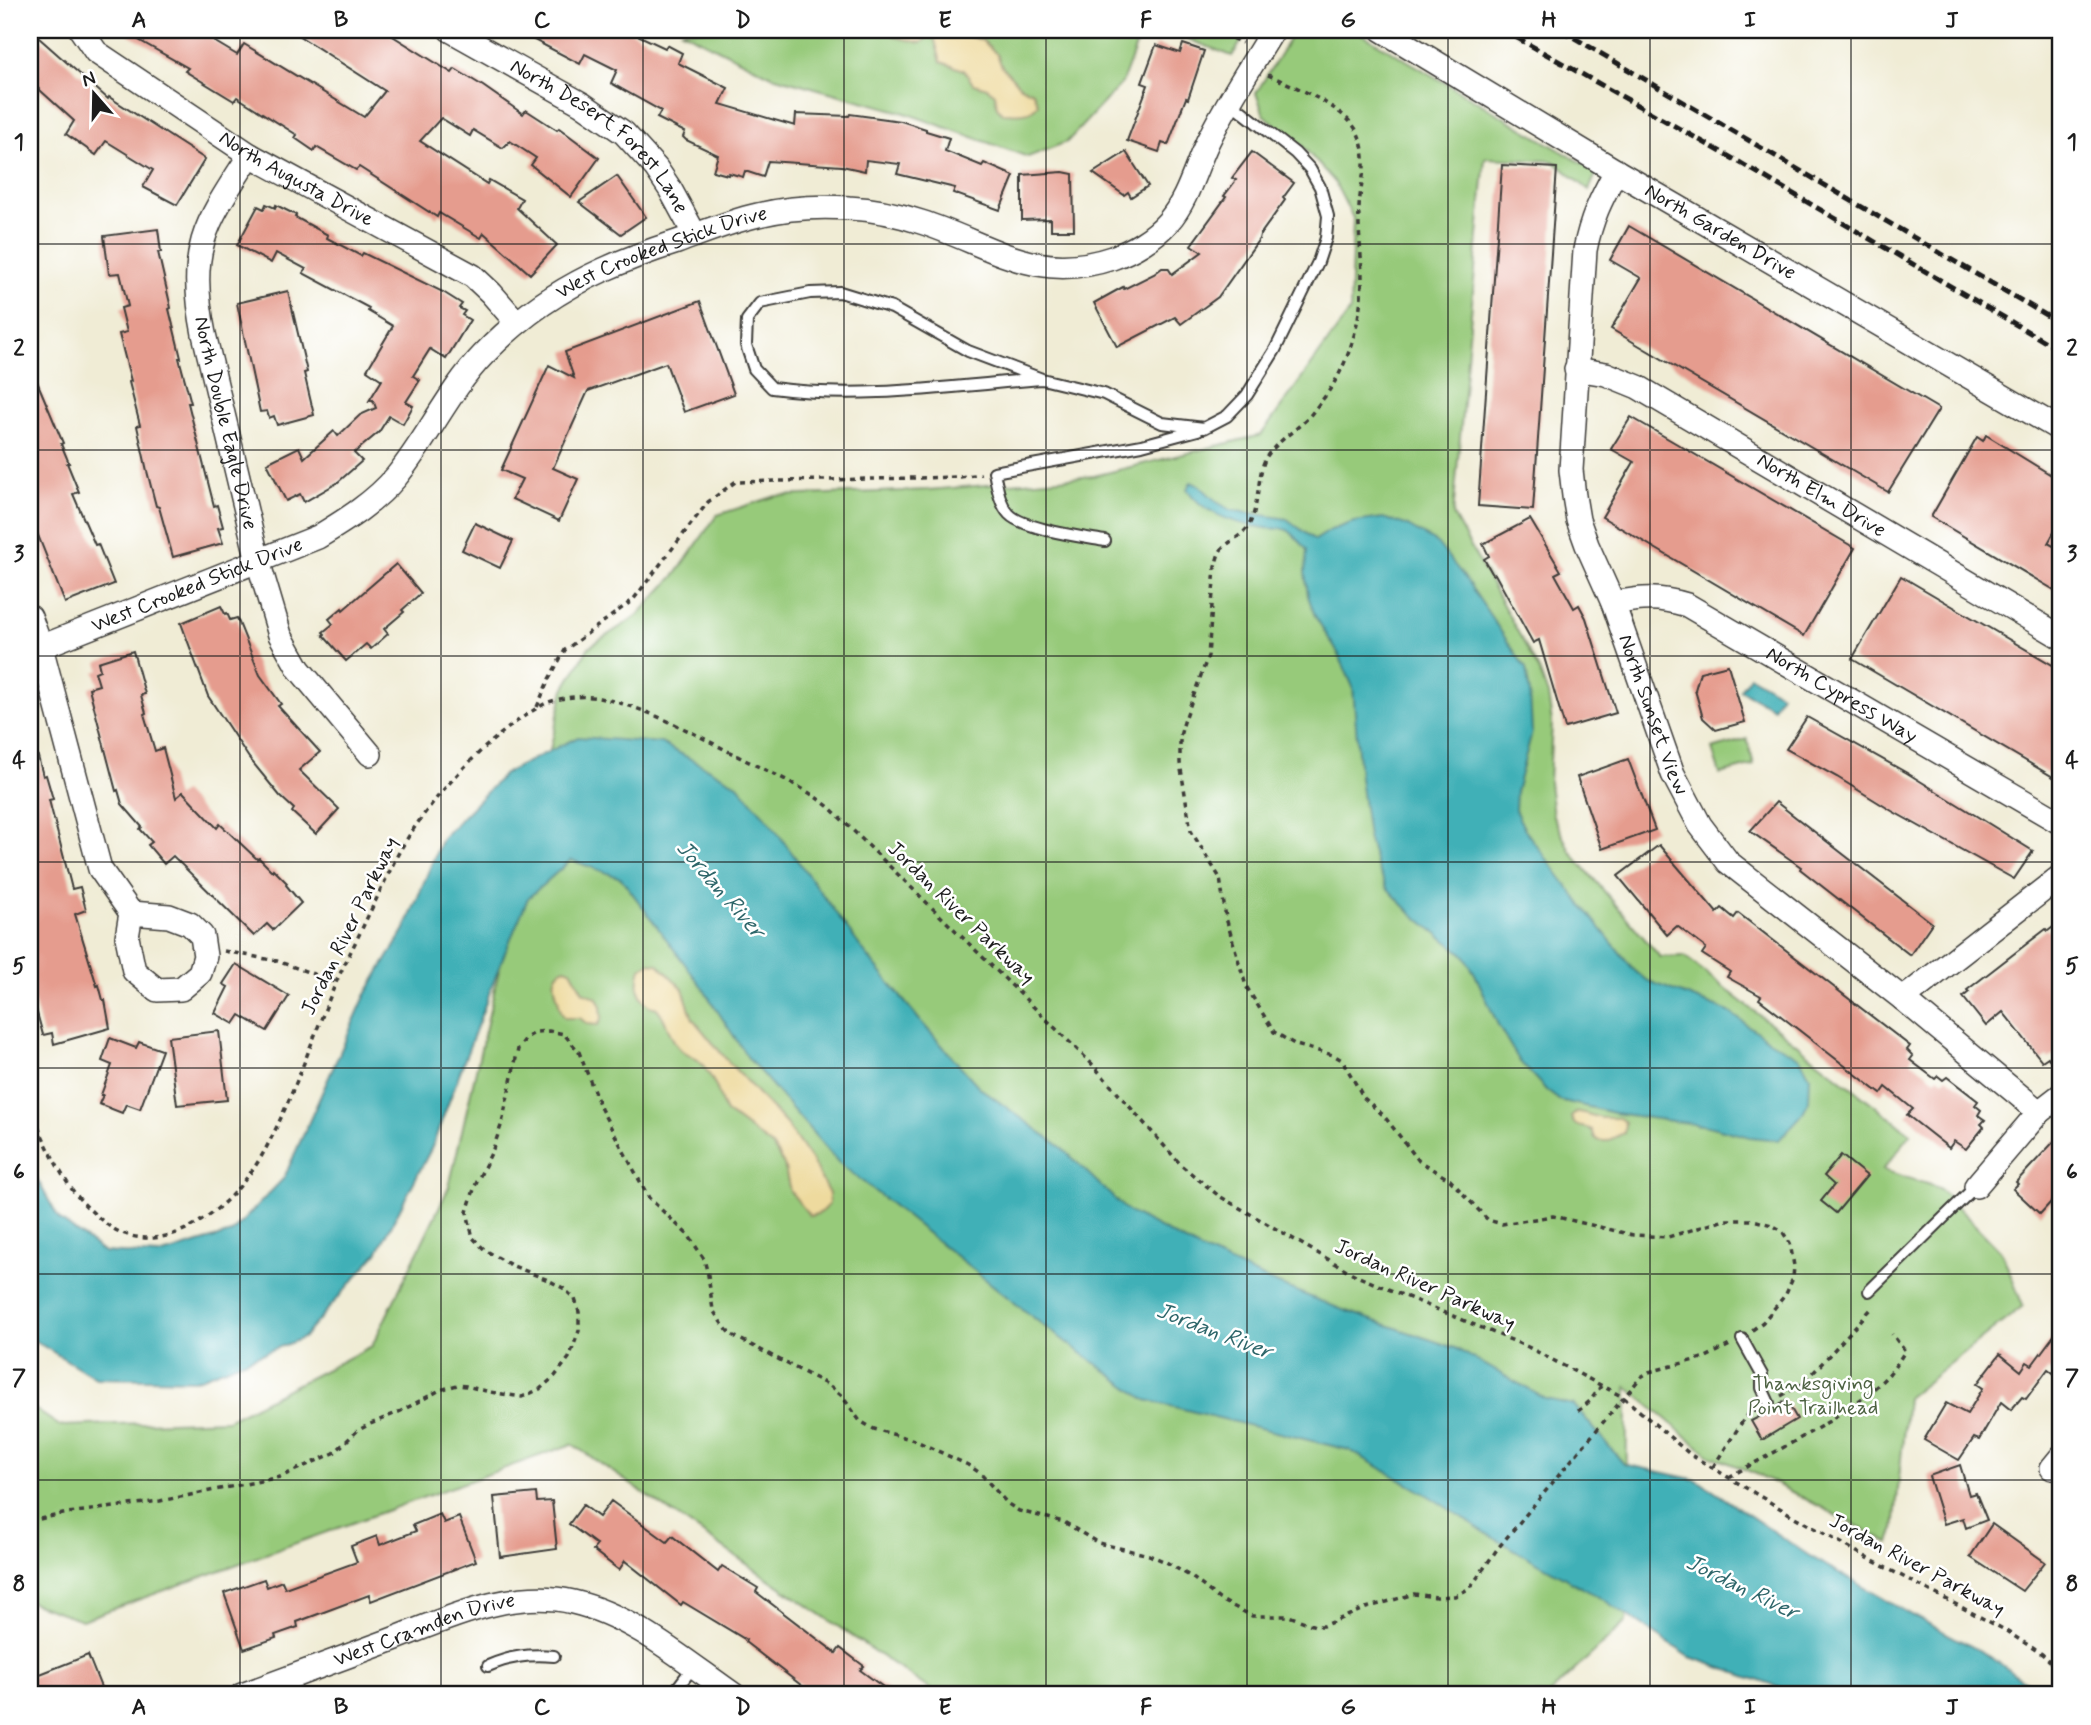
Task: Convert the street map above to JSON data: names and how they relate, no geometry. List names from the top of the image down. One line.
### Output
{"streets":{"street":["North Desert Forest Lane","North Augusta Drive","North Garden Drive","West Crooked Stick Drive","North Double Eagle Drive","North Elm Drive","North Cypress Way","North Sunset View","West Cramden Drive"],"path":["Jordan River Parkway"]},"crossings":[["North Desert Forest Lane","West Crooked Stick Drive"],["North Augusta Drive","West Crooked Stick Drive"],["North Augusta Drive","North Double Eagle Drive"],["North Garden Drive","North Sunset View"],["West Crooked Stick Drive","North Double Eagle Drive"],["North Elm Drive","North Sunset View"],["North Cypress Way","North Sunset View"]],"water":["Jordan River"],"parks":["Thanksgiving Point Trailhead"],"north":"top","grid":{"columns":["A","B","C","D","E","F","G","H","I","J"],"rows":["1","2","3","4","5","6","7","8"]}}
